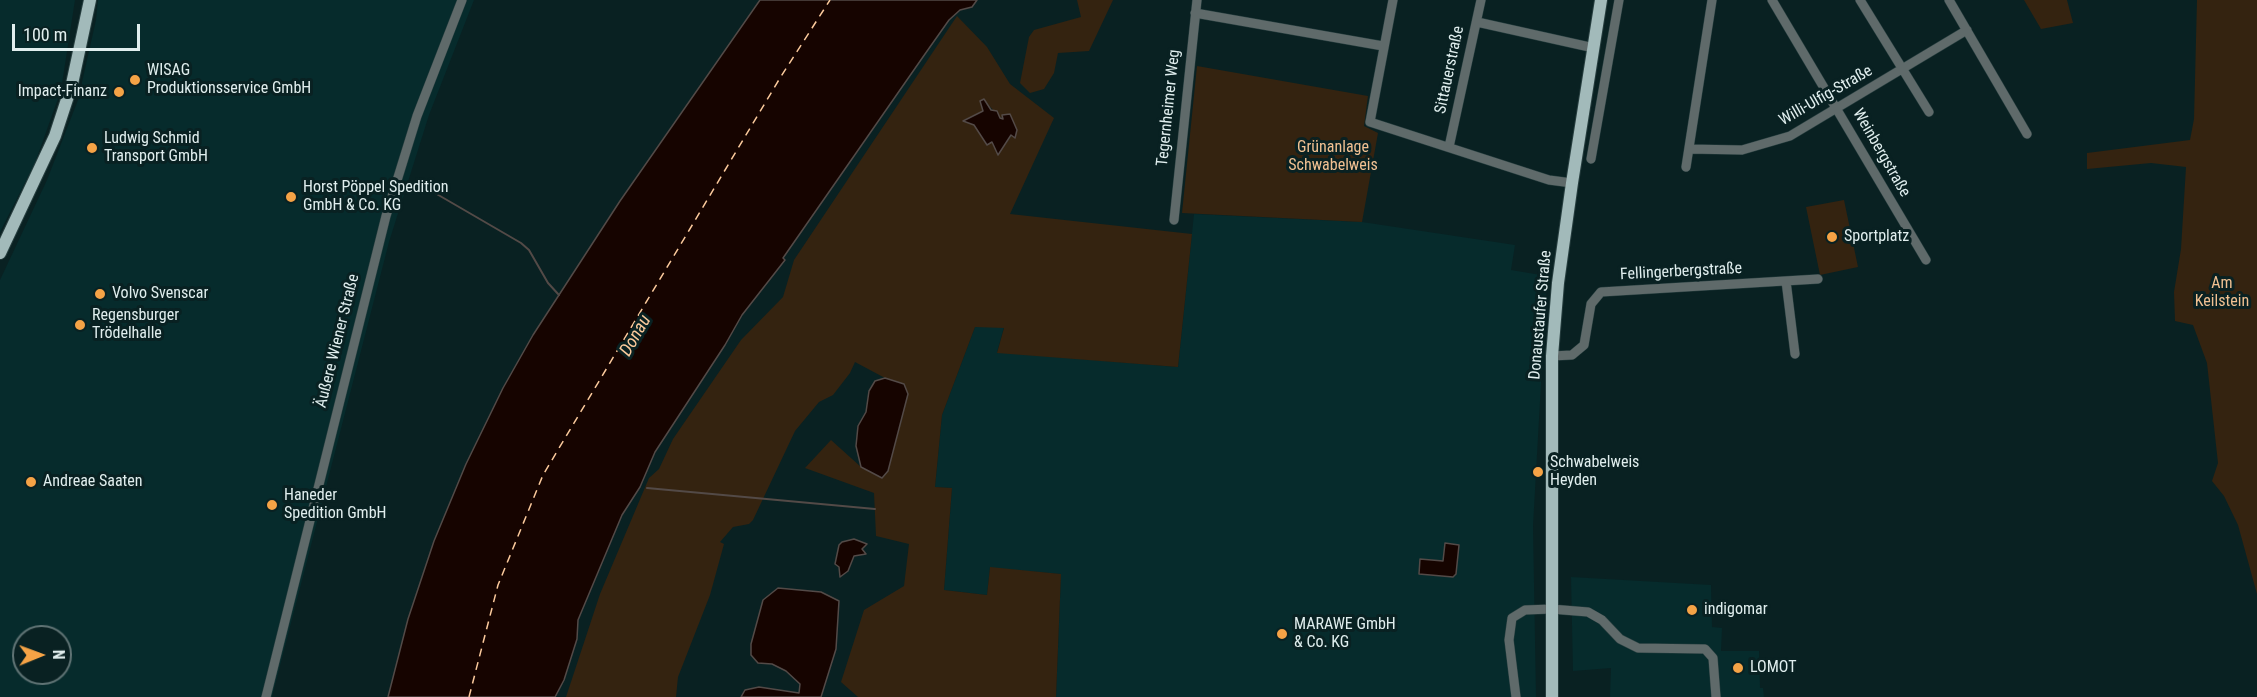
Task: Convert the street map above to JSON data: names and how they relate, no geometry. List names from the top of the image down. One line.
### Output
{"streets":{"main road":["Donaustaufer Straße"],"street":["Sittauerstraße","Willi-Ulfig-Straße","Tegernheimer Weg","Weinbergstraße","Fellingerbergstraße","Äußere Wiener Straße"]},"crossings":[["Willi-Ulfig-Straße","Weinbergstraße"],["Fellingerbergstraße","Donaustaufer Straße"]],"water":["Donau"],"parks":["Grünanlage Schwabelweis","Am Keilstein"],"places":["WISAG Produktionsservice GmbH","Impact-Finanz","Ludwig Schmid Transport GmbH","Horst Pöppel Spedition GmbH & Co. KG","Sportplatz","Volvo Svenscar","Regensburger Trödelhalle","Schwabelweis Heyden","Andreae Saaten","Haneder Spedition GmbH","indigomar","MARAWE GmbH & Co. KG","LOMOT"],"scale_bar":"100 m","north":"right"}
